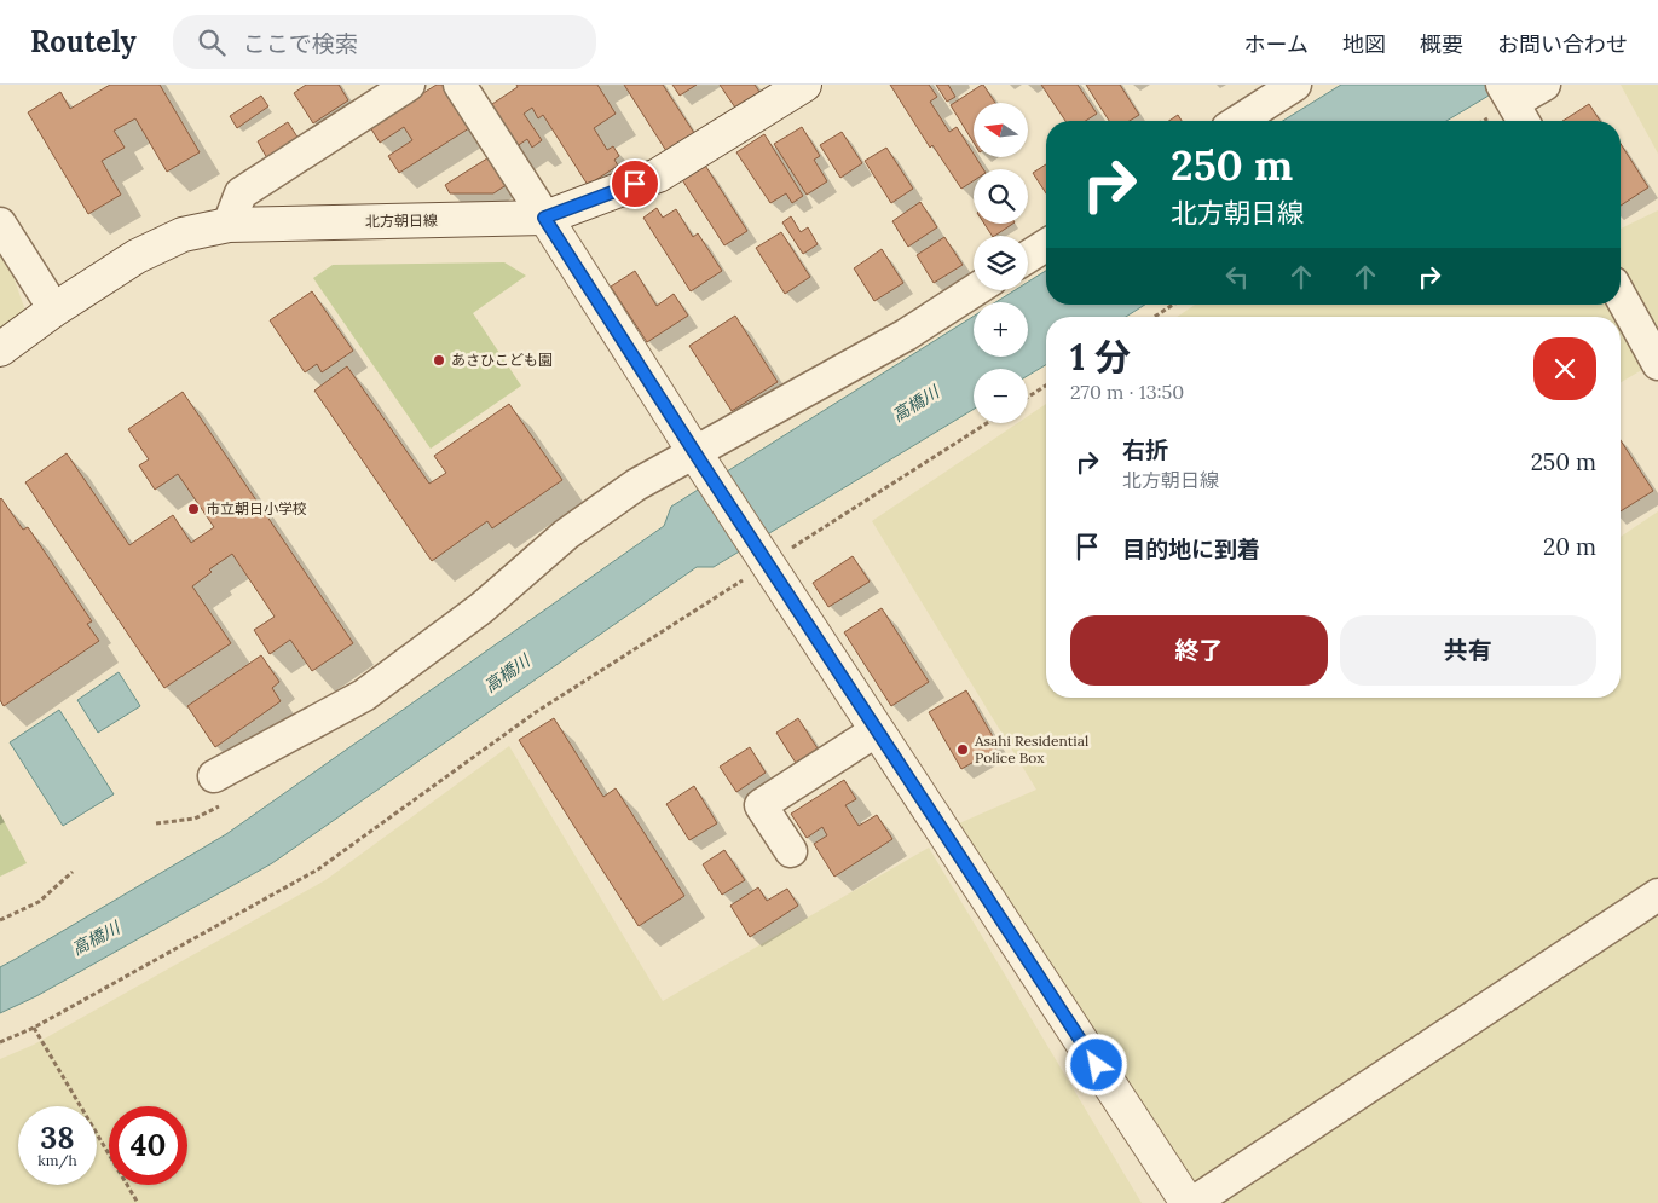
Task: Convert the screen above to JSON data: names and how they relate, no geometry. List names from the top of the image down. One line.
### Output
{"streets":{"street":["北方朝日線"]},"water":["高橋川"],"places":["あさひこども園","市立朝日小学校","Asahi Residential Police Box"],"north":"left","page":{"header":"Routely","search":"ここで検索","nav":["ホーム","地図","概要","お問い合わせ"],"map_buttons":["+","−"],"turn":["250 m","北方朝日線"],"heading":["1 分","270 m · 13:50"],"list":[{"name":"右折","note":"北方朝日線","value":"250 m"},{"name":"目的地に到着","value":"20 m"}],"buttons":["終了","共有"],"speed":"38 km/h","limit":"40"}}
